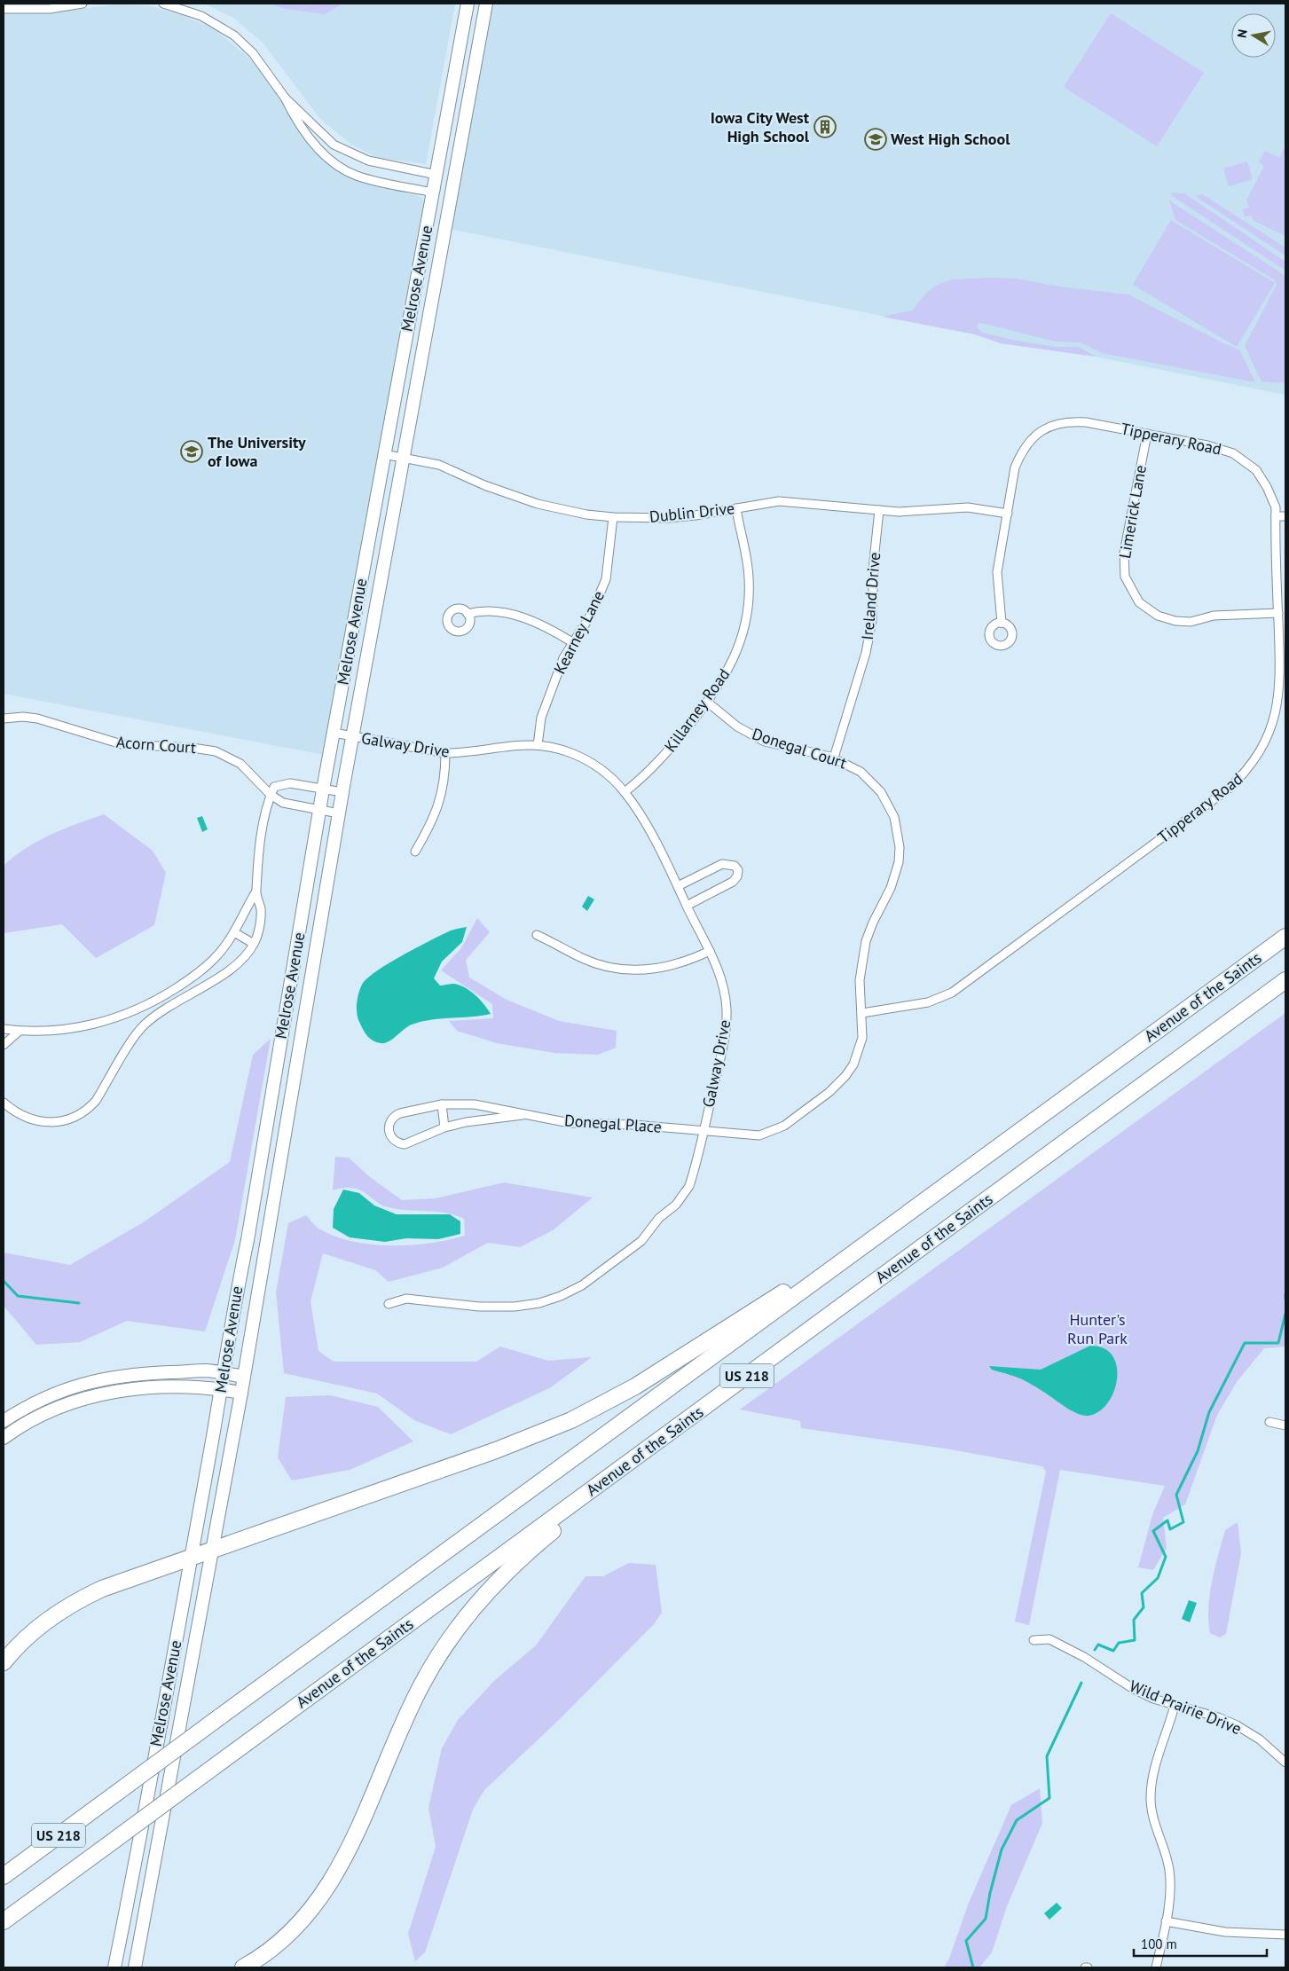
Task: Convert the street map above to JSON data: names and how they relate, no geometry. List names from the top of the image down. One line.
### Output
{"streets":{"highway":["Avenue of the Saints","US 218"],"main road":["Melrose Avenue"],"street":["Tipperary Road","Limerick Lane","Dublin Drive","Ireland Drive","Kearney Lane","Killarney Road","Acorn Court","Galway Drive","Donegal Court","Donegal Place","Wild Prairie Drive"]},"crossings":[["Melrose Avenue","Dublin Drive"],["Melrose Avenue","Acorn Court"],["Melrose Avenue","Galway Drive"],["Tipperary Road","Limerick Lane"],["Tipperary Road","Dublin Drive"],["Tipperary Road","Donegal Court"],["Dublin Drive","Ireland Drive"],["Dublin Drive","Kearney Lane"],["Dublin Drive","Killarney Road"],["Ireland Drive","Donegal Court"],["Kearney Lane","Galway Drive"],["Killarney Road","Galway Drive"],["Killarney Road","Donegal Court"],["Galway Drive","Donegal Court"],["Galway Drive","Donegal Place"],["Donegal Court","Donegal Place"]],"parks":["Hunter's Run Park"],"places":{"building":["Iowa City West High School"],"school or university":["West High School","The University of Iowa"]},"scale_bar":"100 m","north":"left"}
